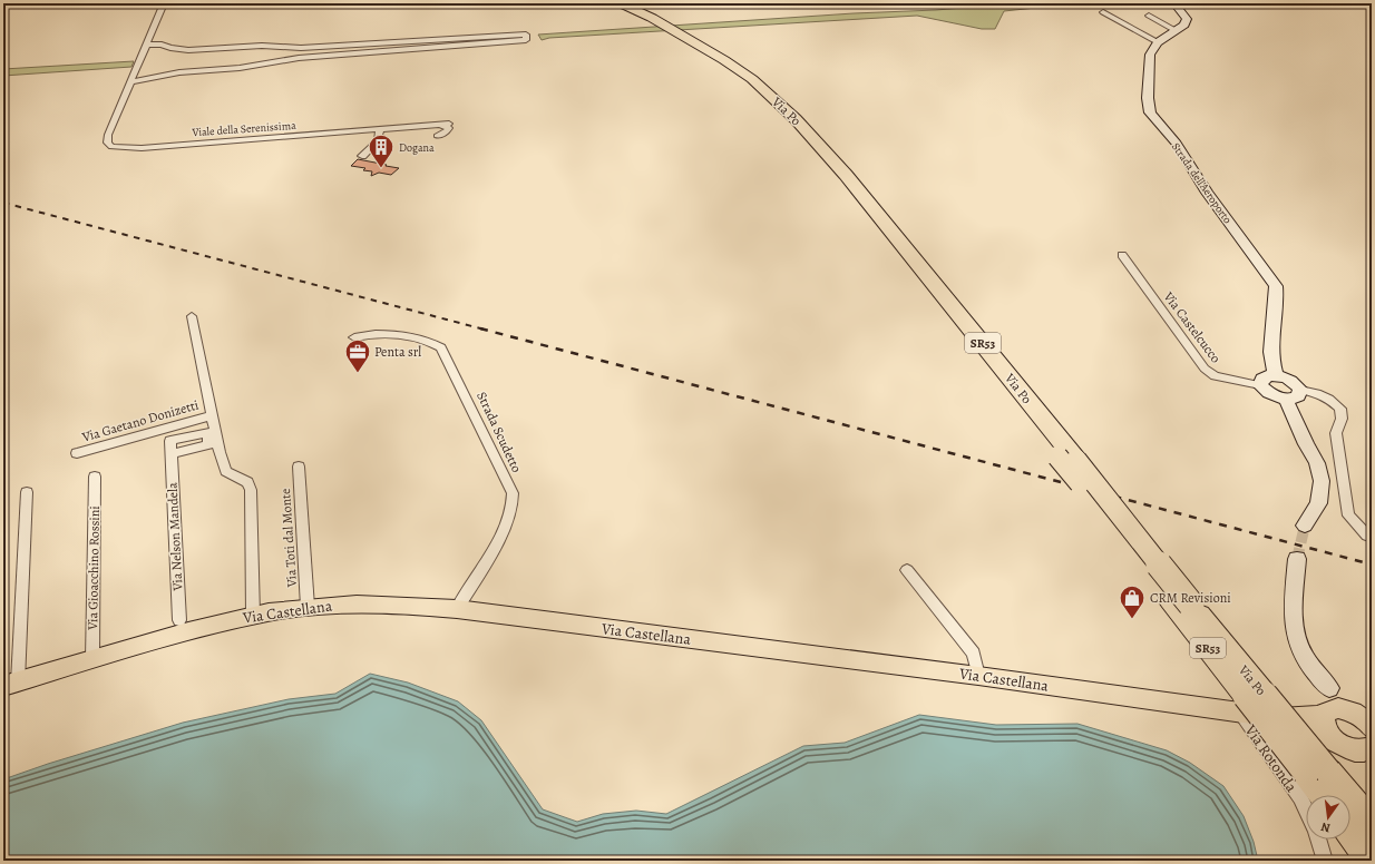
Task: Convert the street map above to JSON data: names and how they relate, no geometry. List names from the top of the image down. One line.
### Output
{"streets":{"highway":["Via Po","SR53"],"main road":["Via Castellana"],"street":["Viale della Serenissima","Strada dell'Aeroporto","Via Castelcucco","Via Gaetano Donizetti","Strada Scudetto","Via Nelson Mandela","Via Toti dal Monte","Via Gioacchino Rossini","Via Rotonda"]},"crossings":[["Via Po","Via Castellana"],["Via Po","Via Rotonda"],["Via Gaetano Donizetti","Via Nelson Mandela"],["Via Gaetano Donizetti","Via Castellana"],["Strada Scudetto","Via Castellana"],["Via Nelson Mandela","Via Castellana"],["Via Toti dal Monte","Via Castellana"],["Via Gioacchino Rossini","Via Castellana"],["Via Castellana","Via Rotonda"]],"places":{"building":["Dogana"],"office":["Penta srl"],"shop":["CRM Revisioni"]},"north":"bottom"}
